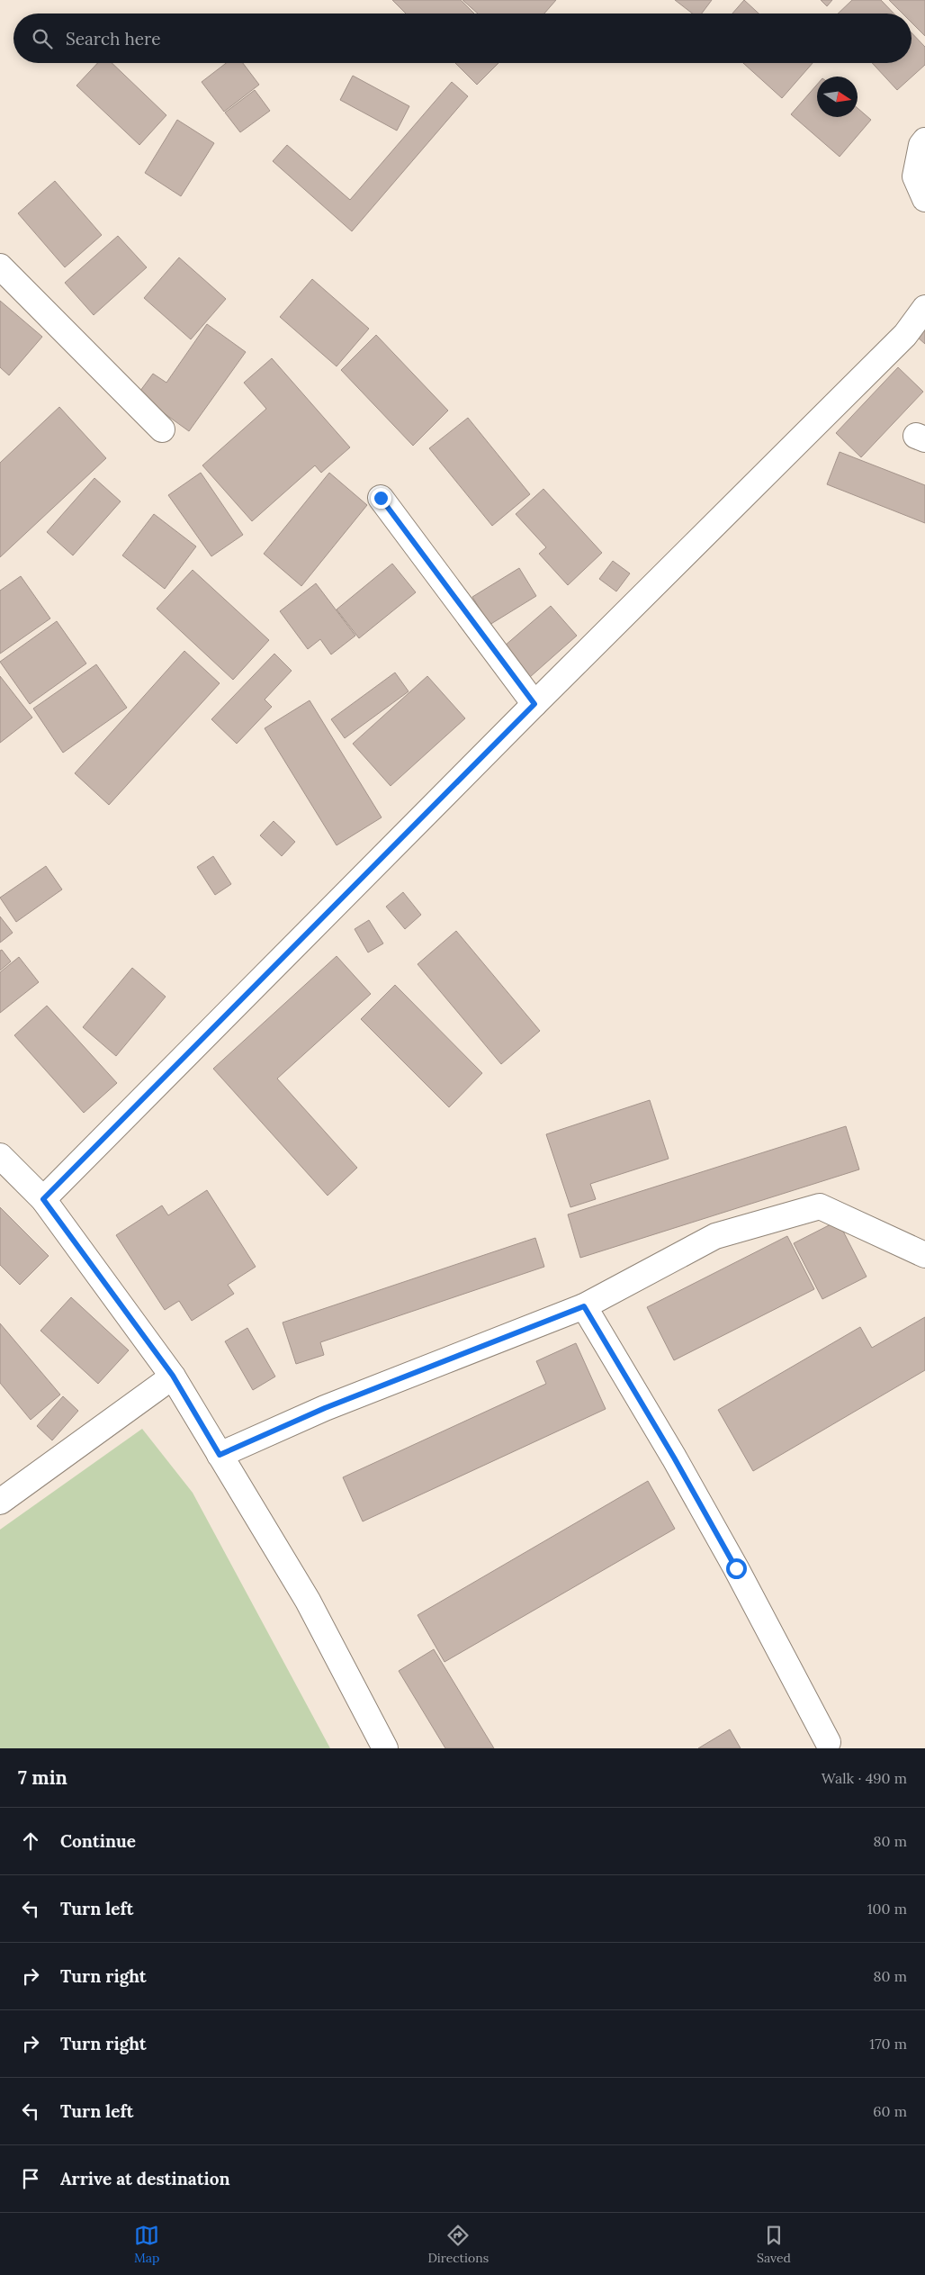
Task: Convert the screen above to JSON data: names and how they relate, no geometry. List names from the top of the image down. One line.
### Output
{"north":"right","page":{"search":"Search here","heading":["7 min","Walk · 490 m"],"list":[["Continue","80 m"],["Turn left","100 m"],["Turn right","80 m"],["Turn right","170 m"],["Turn left","60 m"],"Arrive at destination"],"nav":["Map","Directions","Saved"]}}
